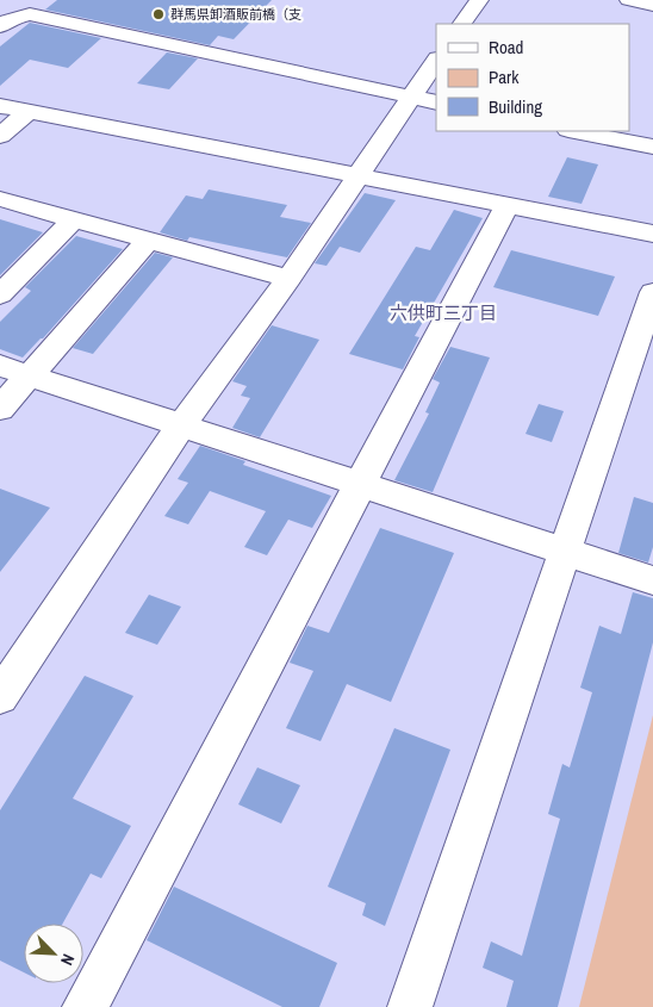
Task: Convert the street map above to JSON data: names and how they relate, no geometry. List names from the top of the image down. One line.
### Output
{"districts":["六供町三丁目"],"places":["群馬県卸酒販前橋（支"],"legend":["Road","Park","Building"],"north":"bottom right"}
